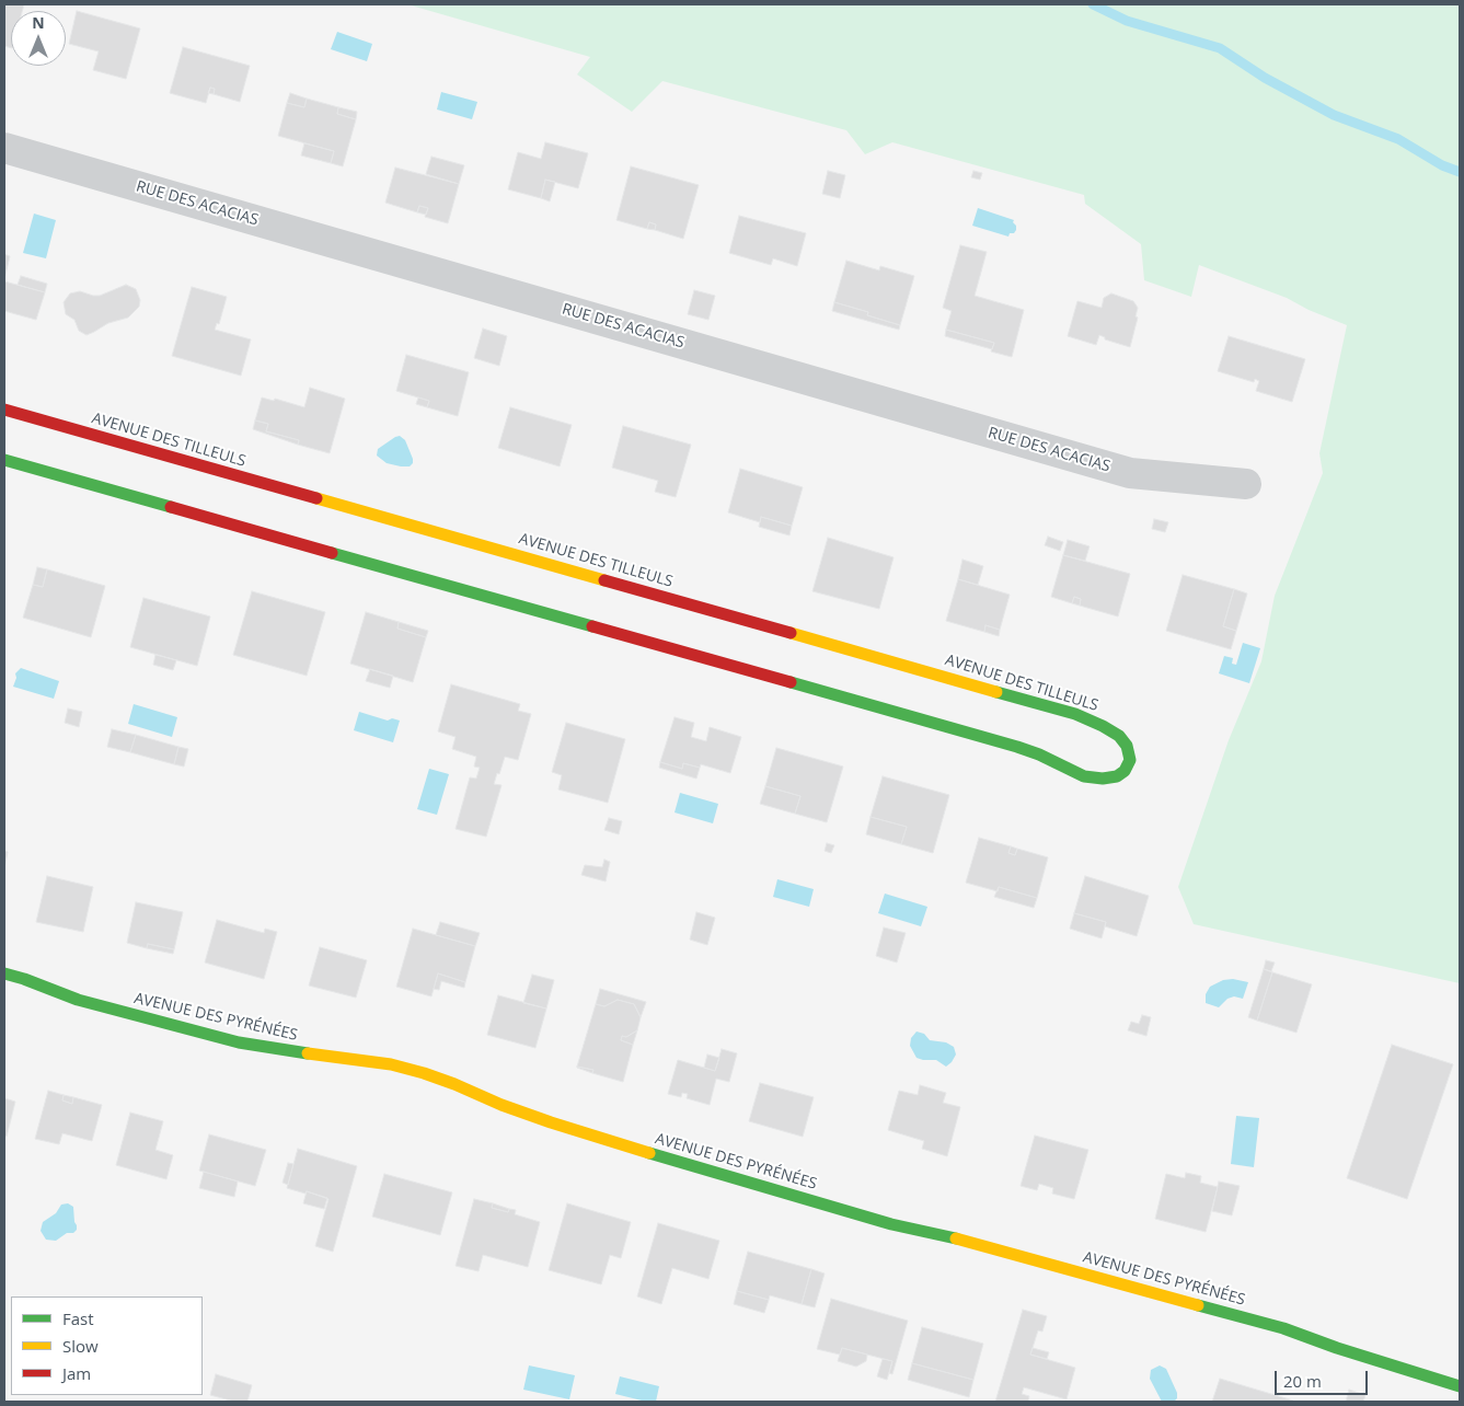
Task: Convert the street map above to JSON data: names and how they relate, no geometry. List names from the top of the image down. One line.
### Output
{"streets":{"street":["RUE DES ACACIAS","AVENUE DES TILLEULS","AVENUE DES PYRÉNÉES"]},"legend":["Fast","Slow","Jam"],"scale_bar":"20 m","north":"top"}
